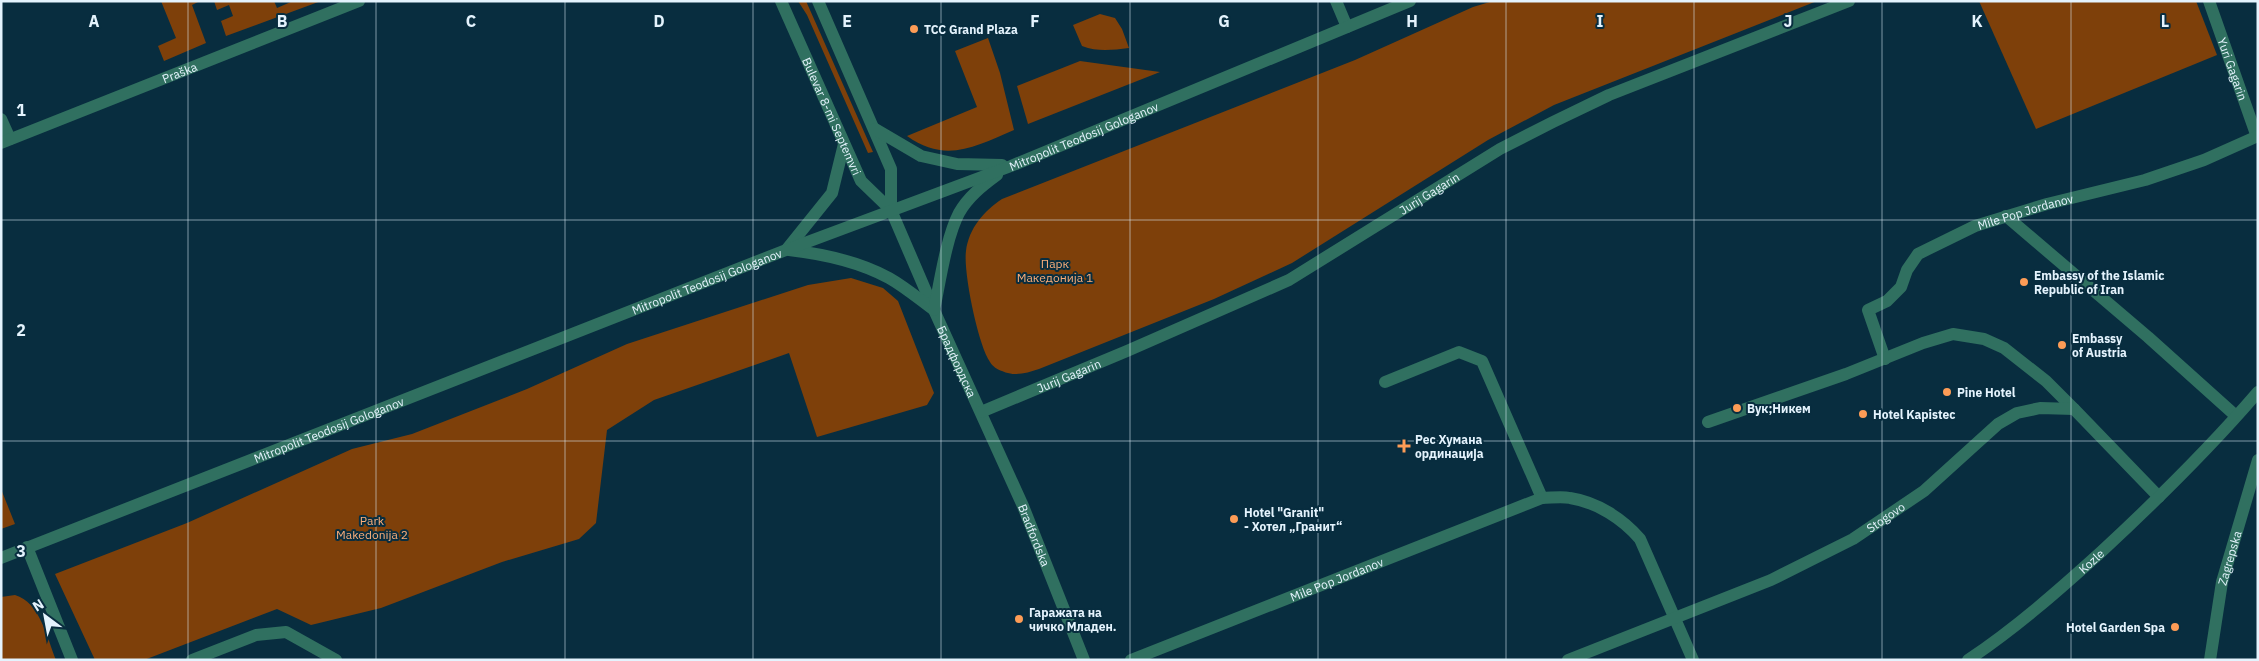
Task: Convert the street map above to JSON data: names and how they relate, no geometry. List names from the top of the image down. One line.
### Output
{"streets":{"street":["Yuri Gagarin","Praška","Bulevar 8-mi Septemvri","Mitropolit Teodosij Gologanov","Mile Pop Jordanov","Брадфордска","Stogovo","Bradfordska","Zagrepska","Kozle"]},"crossings":[["Yuri Gagarin","Mile Pop Jordanov"],["Bulevar 8-mi Septemvri","Mitropolit Teodosij Gologanov"],["Mile Pop Jordanov","Stogovo"],["Брадфордска","Bradfordska"]],"parks":["Парк Македонија 1","Park Makedonija 2"],"places":{"other":["TCC Grand Plaza","Embassy of the Islamic Republic of Iran","Embassy of Austria","Pine Hotel","Вук;Никем","Hotel Kapistec","Hotel \"Granit\" - Хотел „Гранит“","Гаражата на чичко Младен.","Hotel Garden Spa"],"health":["Рес Хумана ординација"]},"north":"top left","grid":{"columns":["A","B","C","D","E","F","G","H","I","J","K","L"],"rows":["1","2","3"]}}
